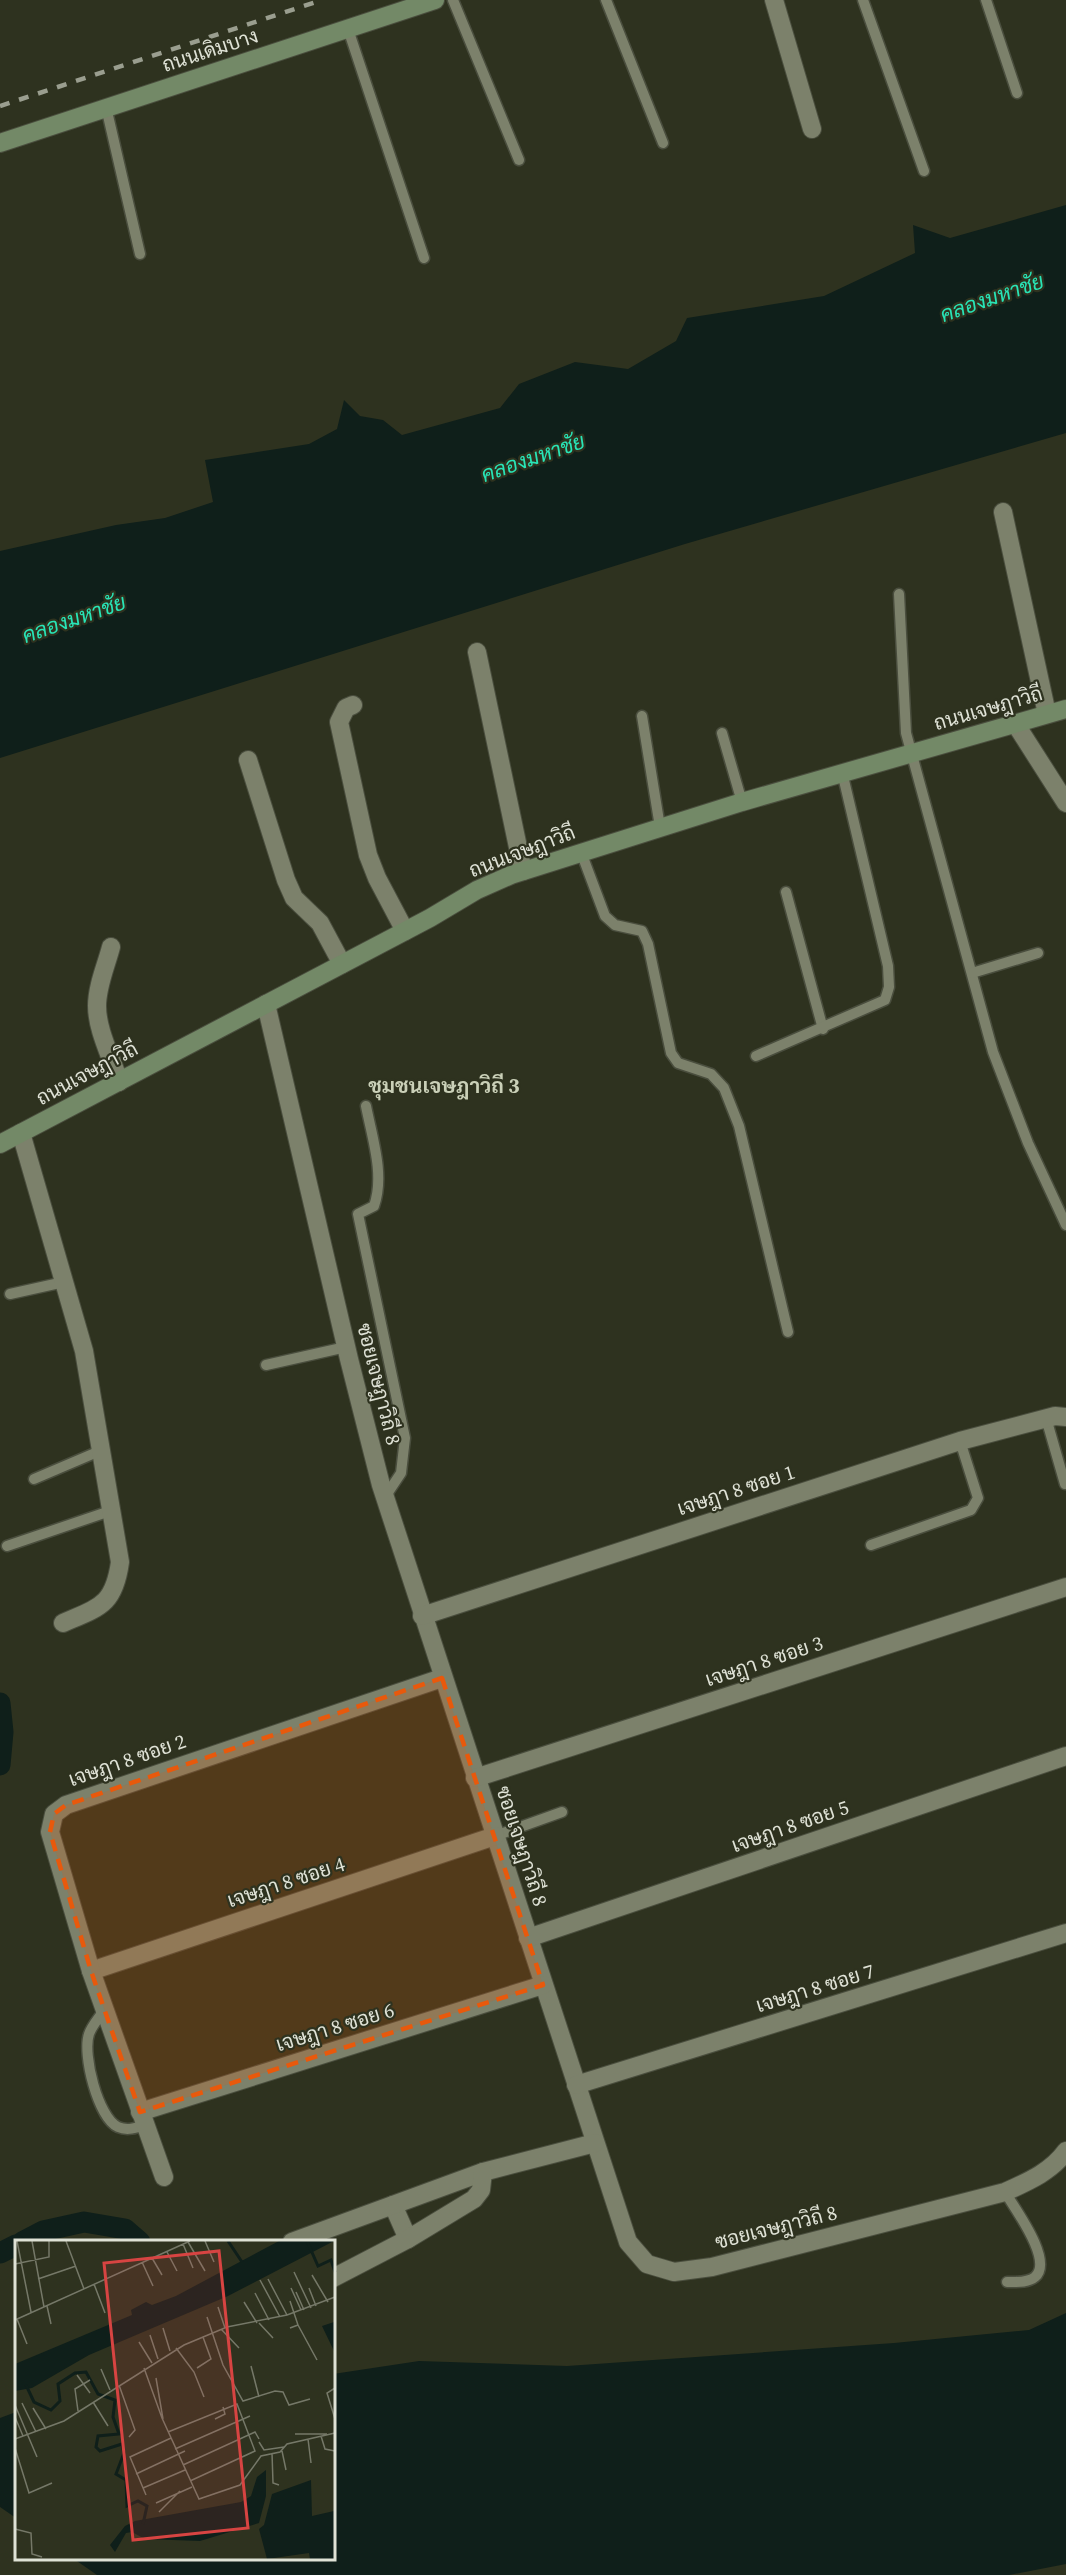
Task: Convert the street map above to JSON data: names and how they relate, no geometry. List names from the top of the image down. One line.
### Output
{"streets":{"street":["ถนนเดิมบาง","ถนนเจษฎาวิถี","ซอยเจษฎาวิถี 8","เจษฎา 8 ซอย 1","เจษฎา 8 ซอย 3","เจษฎา 8 ซอย 2","เจษฎา 8 ซอย 5","เจษฎา 8 ซอย 4","เจษฎา 8 ซอย 7","เจษฎา 8 ซอย 6"]},"crossings":[["ถนนเจษฎาวิถี","ซอยเจษฎาวิถี 8"],["ซอยเจษฎาวิถี 8","เจษฎา 8 ซอย 1"],["ซอยเจษฎาวิถี 8","เจษฎา 8 ซอย 3"],["ซอยเจษฎาวิถี 8","เจษฎา 8 ซอย 2"],["ซอยเจษฎาวิถี 8","เจษฎา 8 ซอย 5"],["ซอยเจษฎาวิถี 8","เจษฎา 8 ซอย 4"],["ซอยเจษฎาวิถี 8","เจษฎา 8 ซอย 7"],["ซอยเจษฎาวิถี 8","เจษฎา 8 ซอย 6"],["เจษฎา 8 ซอย 2","เจษฎา 8 ซอย 4"],["เจษฎา 8 ซอย 2","เจษฎา 8 ซอย 6"]],"districts":["ชุมชนเจษฎาวิถี 3"],"water":["คลองมหาชัย"]}
